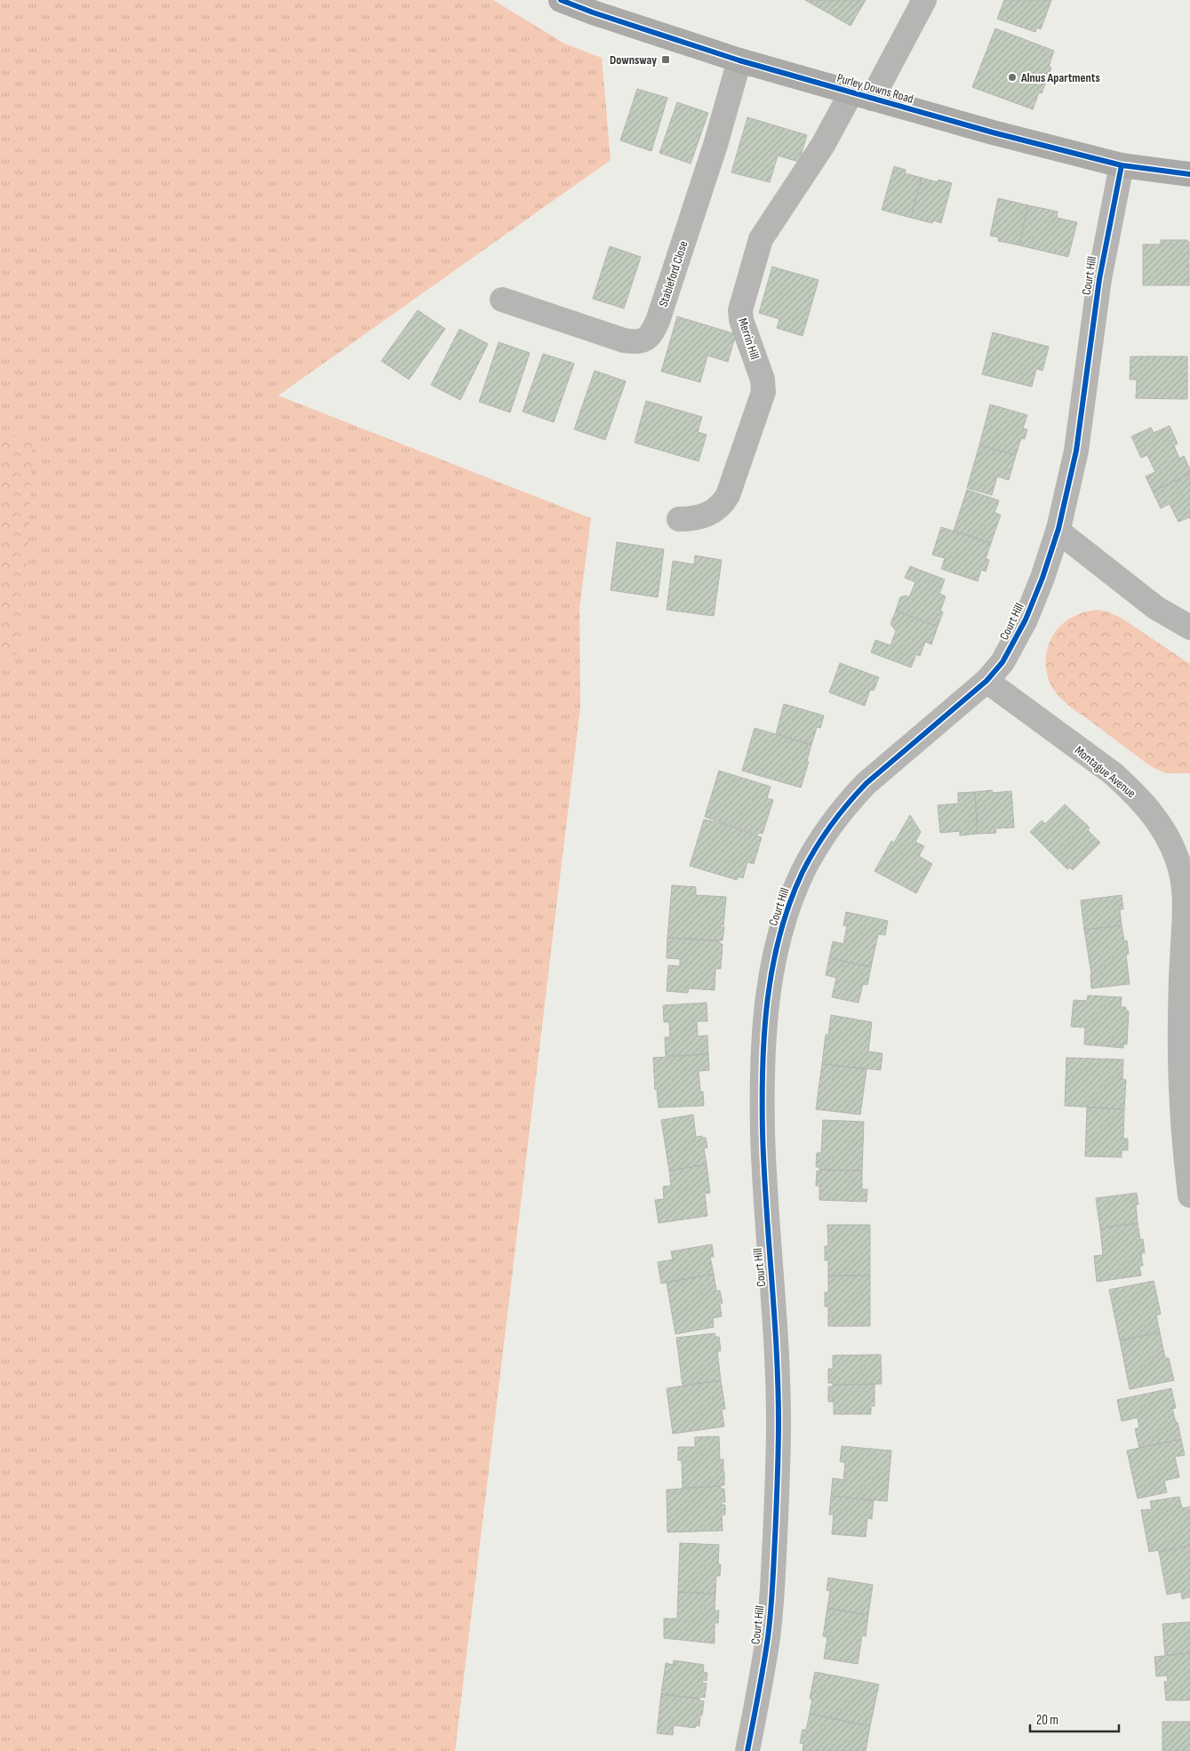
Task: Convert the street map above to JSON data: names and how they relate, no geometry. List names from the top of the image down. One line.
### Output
{"streets":{"street":["Purley Downs Road","Stableford Close","Court Hill","Merrin Hill","Montague Avenue"]},"crossings":[["Purley Downs Road","Stableford Close"],["Purley Downs Road","Court Hill"],["Purley Downs Road","Merrin Hill"],["Court Hill","Montague Avenue"]],"places":{"transit":["Downsway"],"other":["Alnus Apartments"]},"scale_bar":"20 m"}
